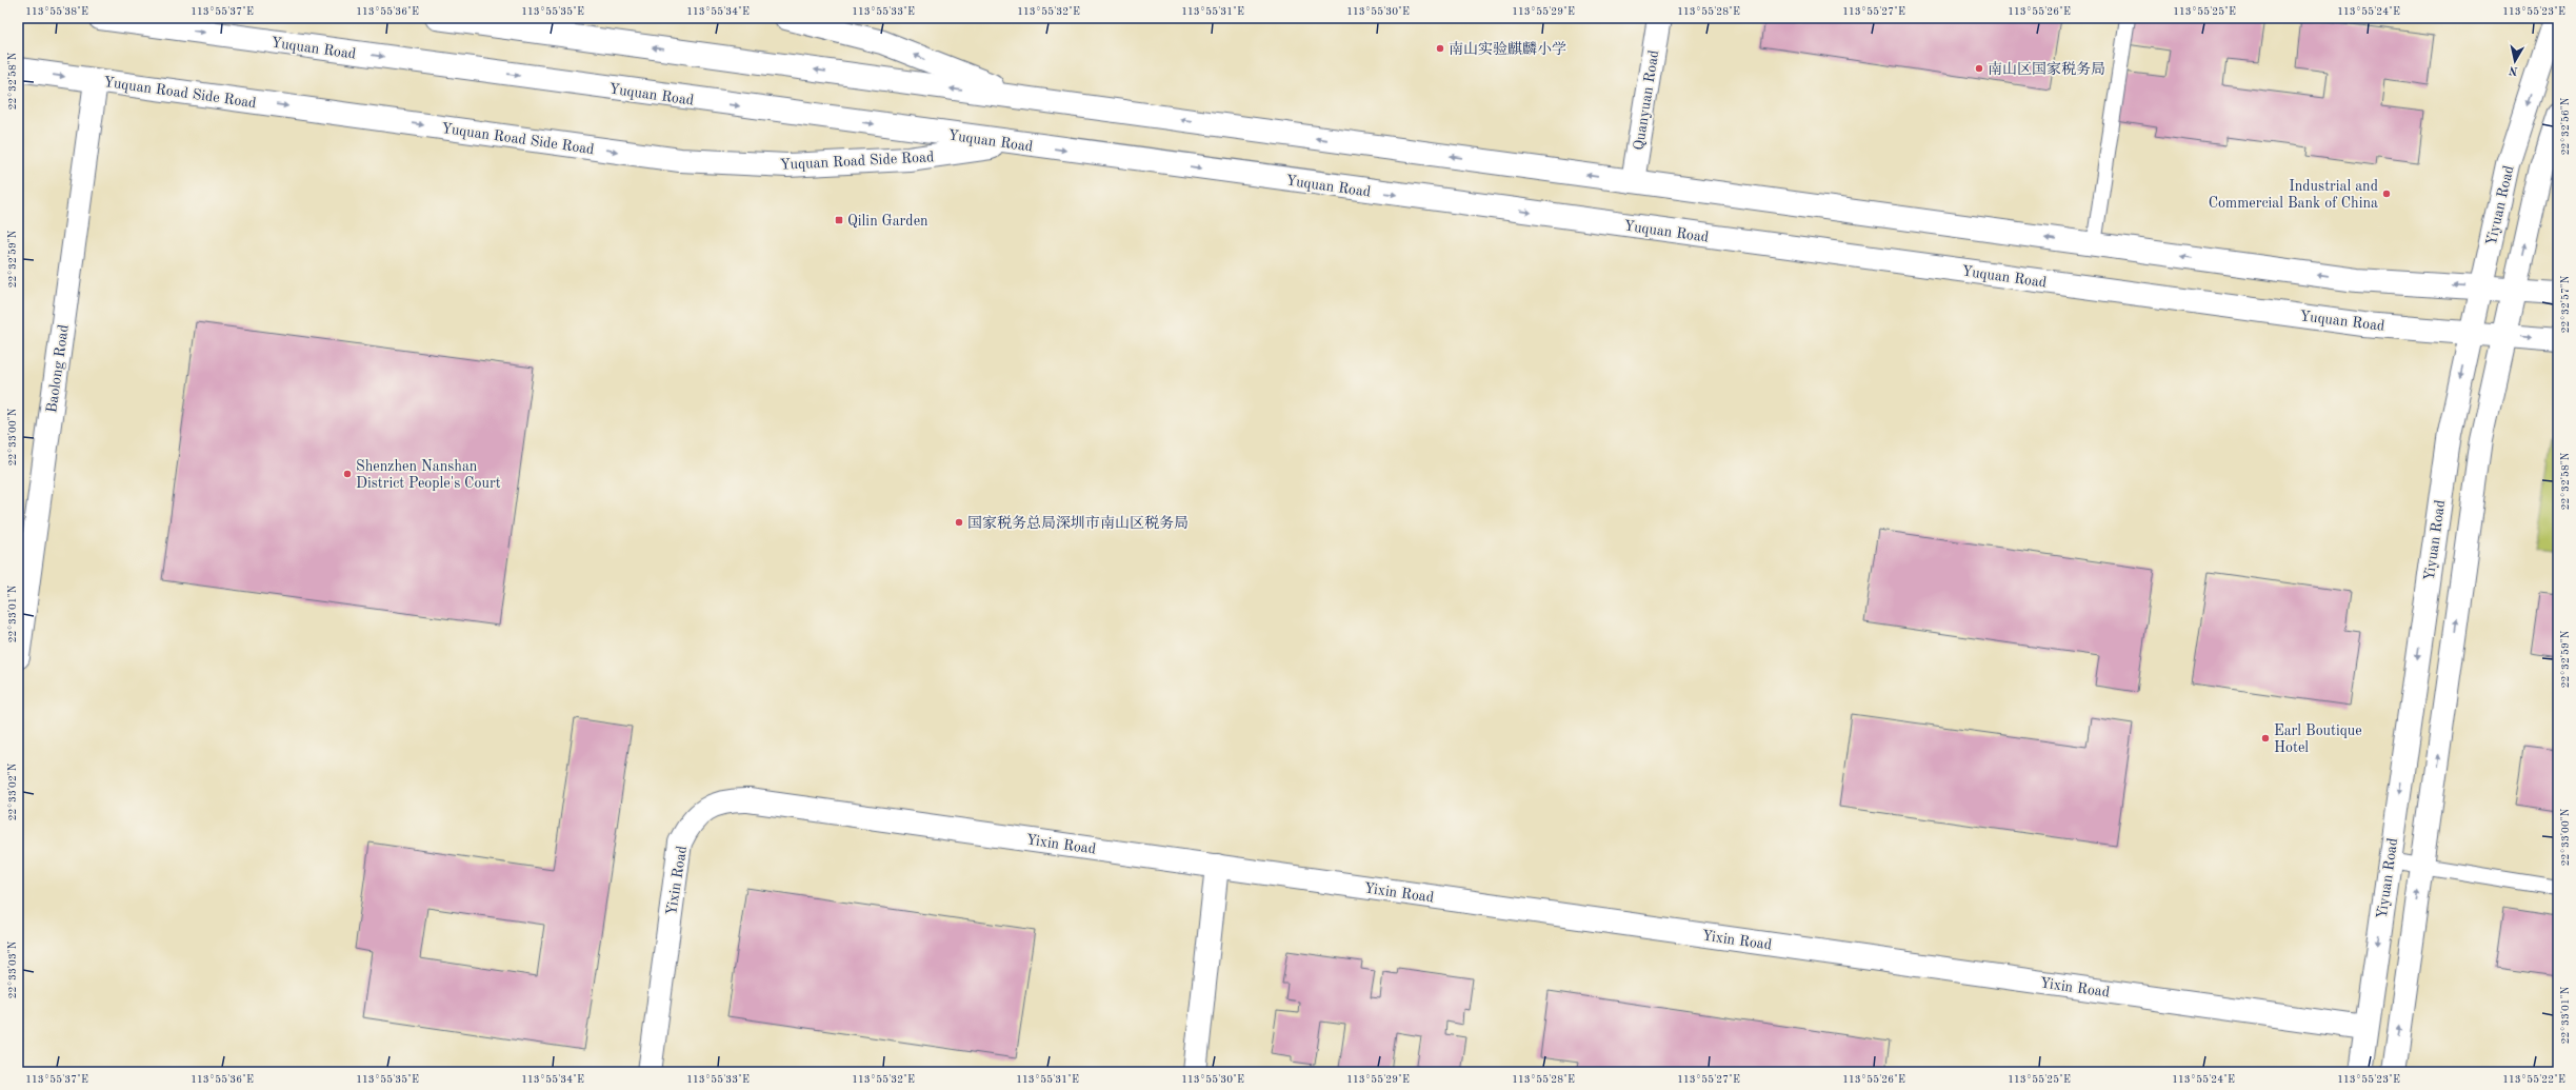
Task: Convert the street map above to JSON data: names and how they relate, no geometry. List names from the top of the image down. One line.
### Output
{"streets":{"street":["Yuquan Road","Yuquan Road Side Road","Quanyuan Road","Yiyuan Road","Baolong Road","Yixin Road"]},"crossings":[["Yuquan Road","Yuquan Road Side Road"],["Yuquan Road","Yiyuan Road"],["Yuquan Road Side Road","Baolong Road"],["Yiyuan Road","Yixin Road"]],"places":{"other":["南山实验麒麟小学","南山区国家税务局","Industrial and Commercial Bank of China","Shenzhen Nanshan District People's Court","国家税务总局深圳市南山区税务局","Earl Boutique Hotel"],"transit":["Qilin Garden"]},"north":"bottom","coordinates":["113°55'38\"E","113°55'37\"E","113°55'36\"E","113°55'35\"E","113°55'34\"E","113°55'33\"E","113°55'32\"E","113°55'31\"E","113°55'30\"E","113°55'29\"E","113°55'28\"E","113°55'27\"E","113°55'26\"E","113°55'25\"E","113°55'24\"E","113°55'23\"E","22°32'58\"N","22°32'56\"N","22°32'59\"N","22°32'57\"N","22°33'00\"N","22°33'01\"N","22°33'02\"N","22°33'03\"N","113°55'22\"E"]}
